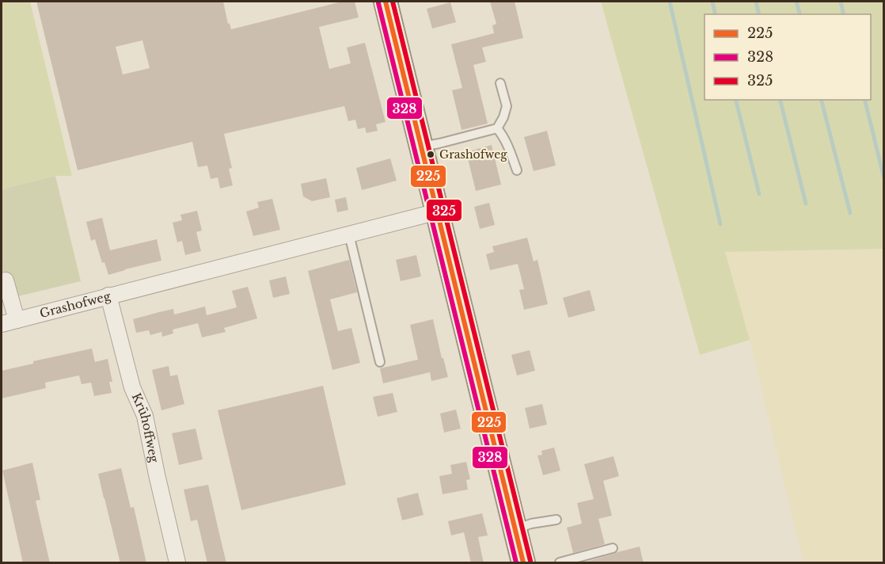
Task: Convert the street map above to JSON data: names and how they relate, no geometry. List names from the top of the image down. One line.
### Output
{"streets":{"street":["Grashofweg","Krühoffweg"]},"crossings":[["Grashofweg","Krühoffweg"]],"places":["Grashofweg"],"lines":["transit line 225","transit line 325","transit line 328"],"legend":["225","328","325"]}
